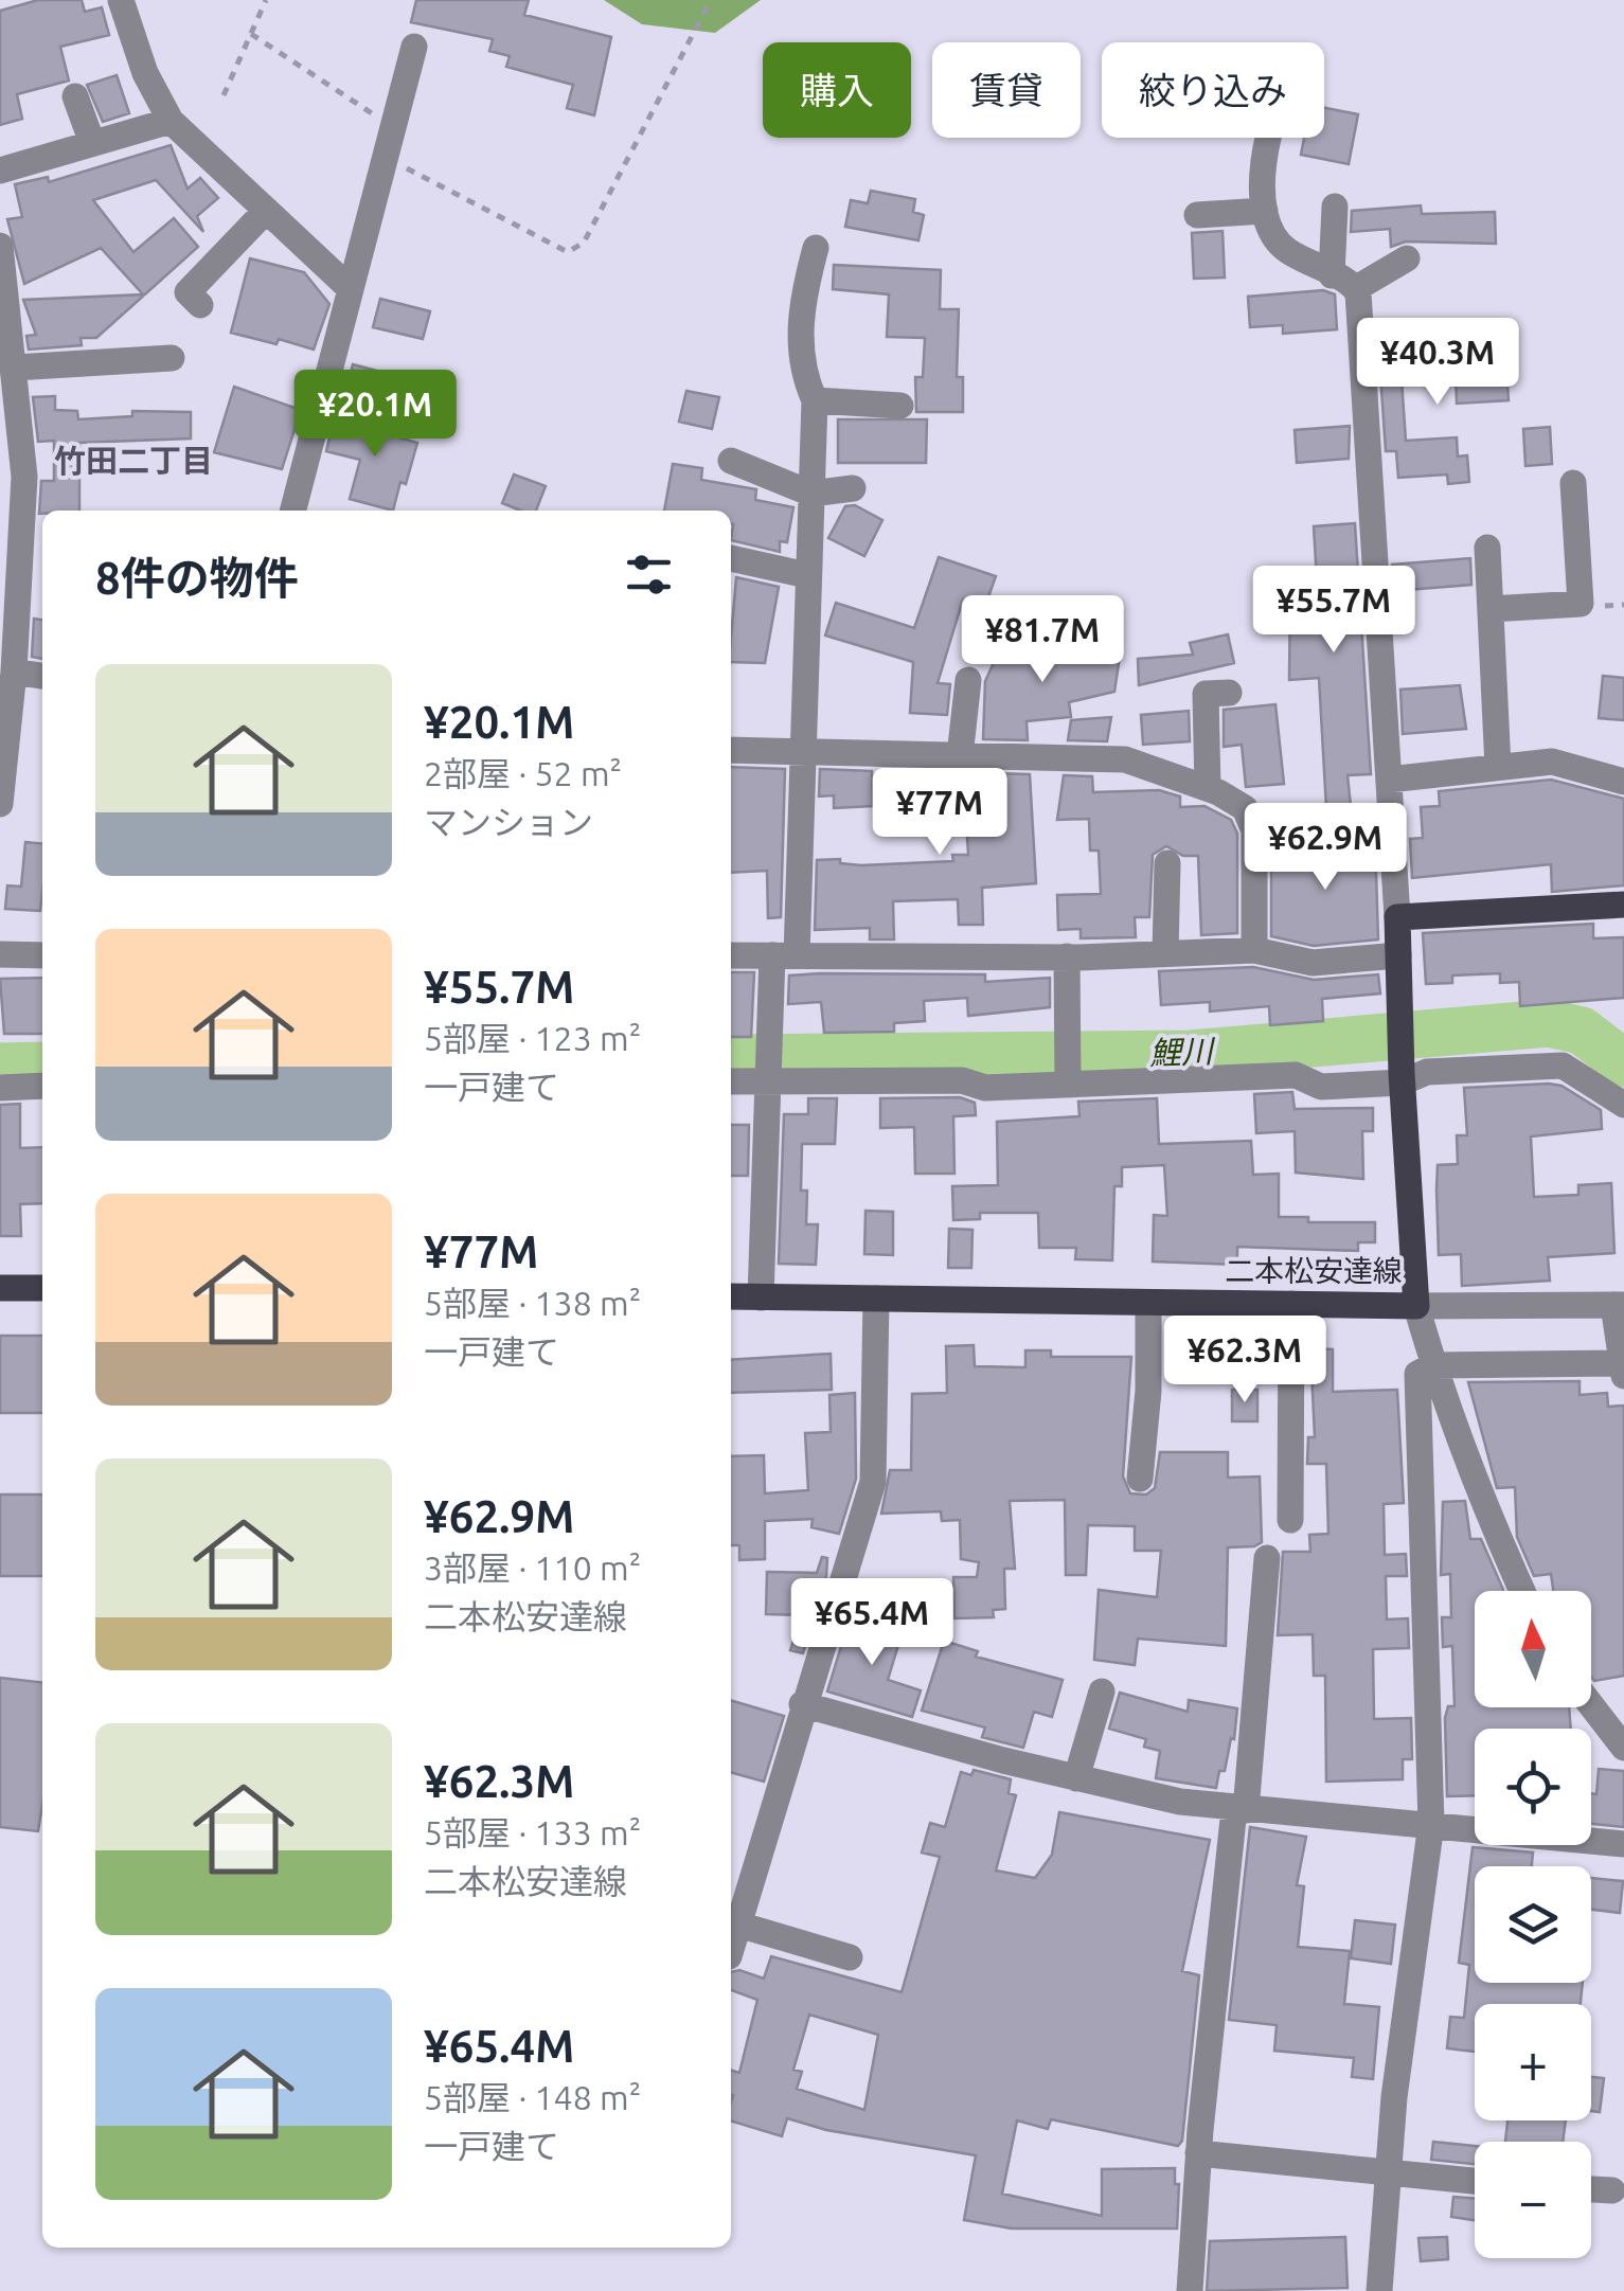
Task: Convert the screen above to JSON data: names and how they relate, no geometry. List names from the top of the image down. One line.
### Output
{"streets":{"main road":["二本松安達線"]},"districts":["竹田二丁目"],"water":["鯉川"],"north":"top","page":{"chip":["購入","賃貸","絞り込み"],"price":["¥40.3M","¥20.1M","¥55.7M","¥81.7M","¥77M","¥62.9M","¥62.3M","¥65.4M"],"heading":"8件の物件","list":[{"name":"¥20.1M","note":"2部屋 · 52 m² · マンション"},{"name":"¥55.7M","note":"5部屋 · 123 m² · 一戸建て"},{"name":"¥77M","note":"5部屋 · 138 m² · 一戸建て"},{"name":"¥62.9M","note":"3部屋 · 110 m² · 二本松安達線"},{"name":"¥62.3M","note":"5部屋 · 133 m² · 二本松安達線"},{"name":"¥65.4M","note":"5部屋 · 148 m² · 一戸建て"}],"map_buttons":["+","−"]}}
